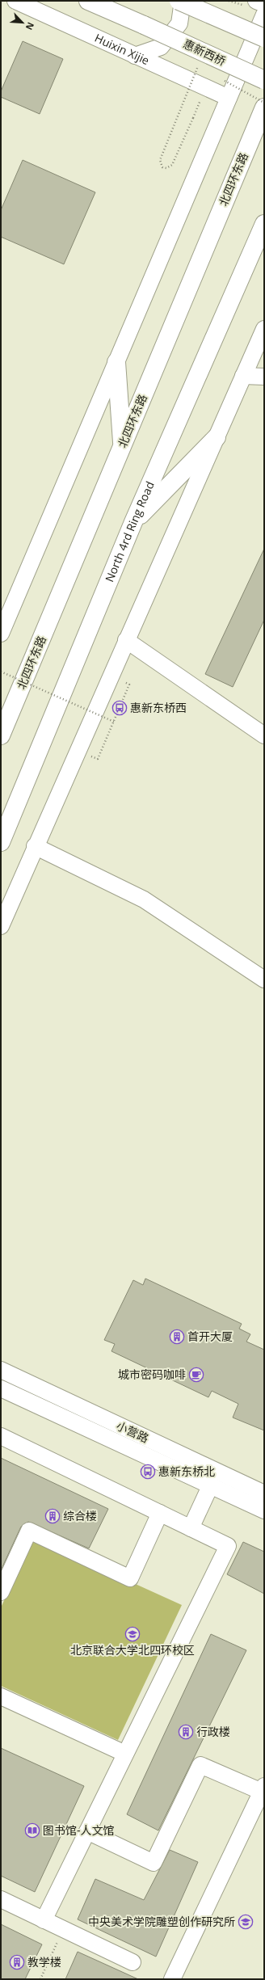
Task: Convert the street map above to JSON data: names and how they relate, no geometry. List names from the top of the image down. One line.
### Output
{"streets":{"main road":["惠新西桥","北四环东路","North 4rd Ring Road"],"street":["Huixin Xijie","小营路"]},"places":{"bus stop":["惠新东桥西","惠新东桥北"],"building":["首开大厦","综合楼","行政楼","教学楼"],"cafe":["城市密码咖啡"],"school or university":["北京联合大学北四环校区","中央美术学院雕塑创作研究所"],"library":["图书馆-人文馆"]},"north":"bottom right"}
